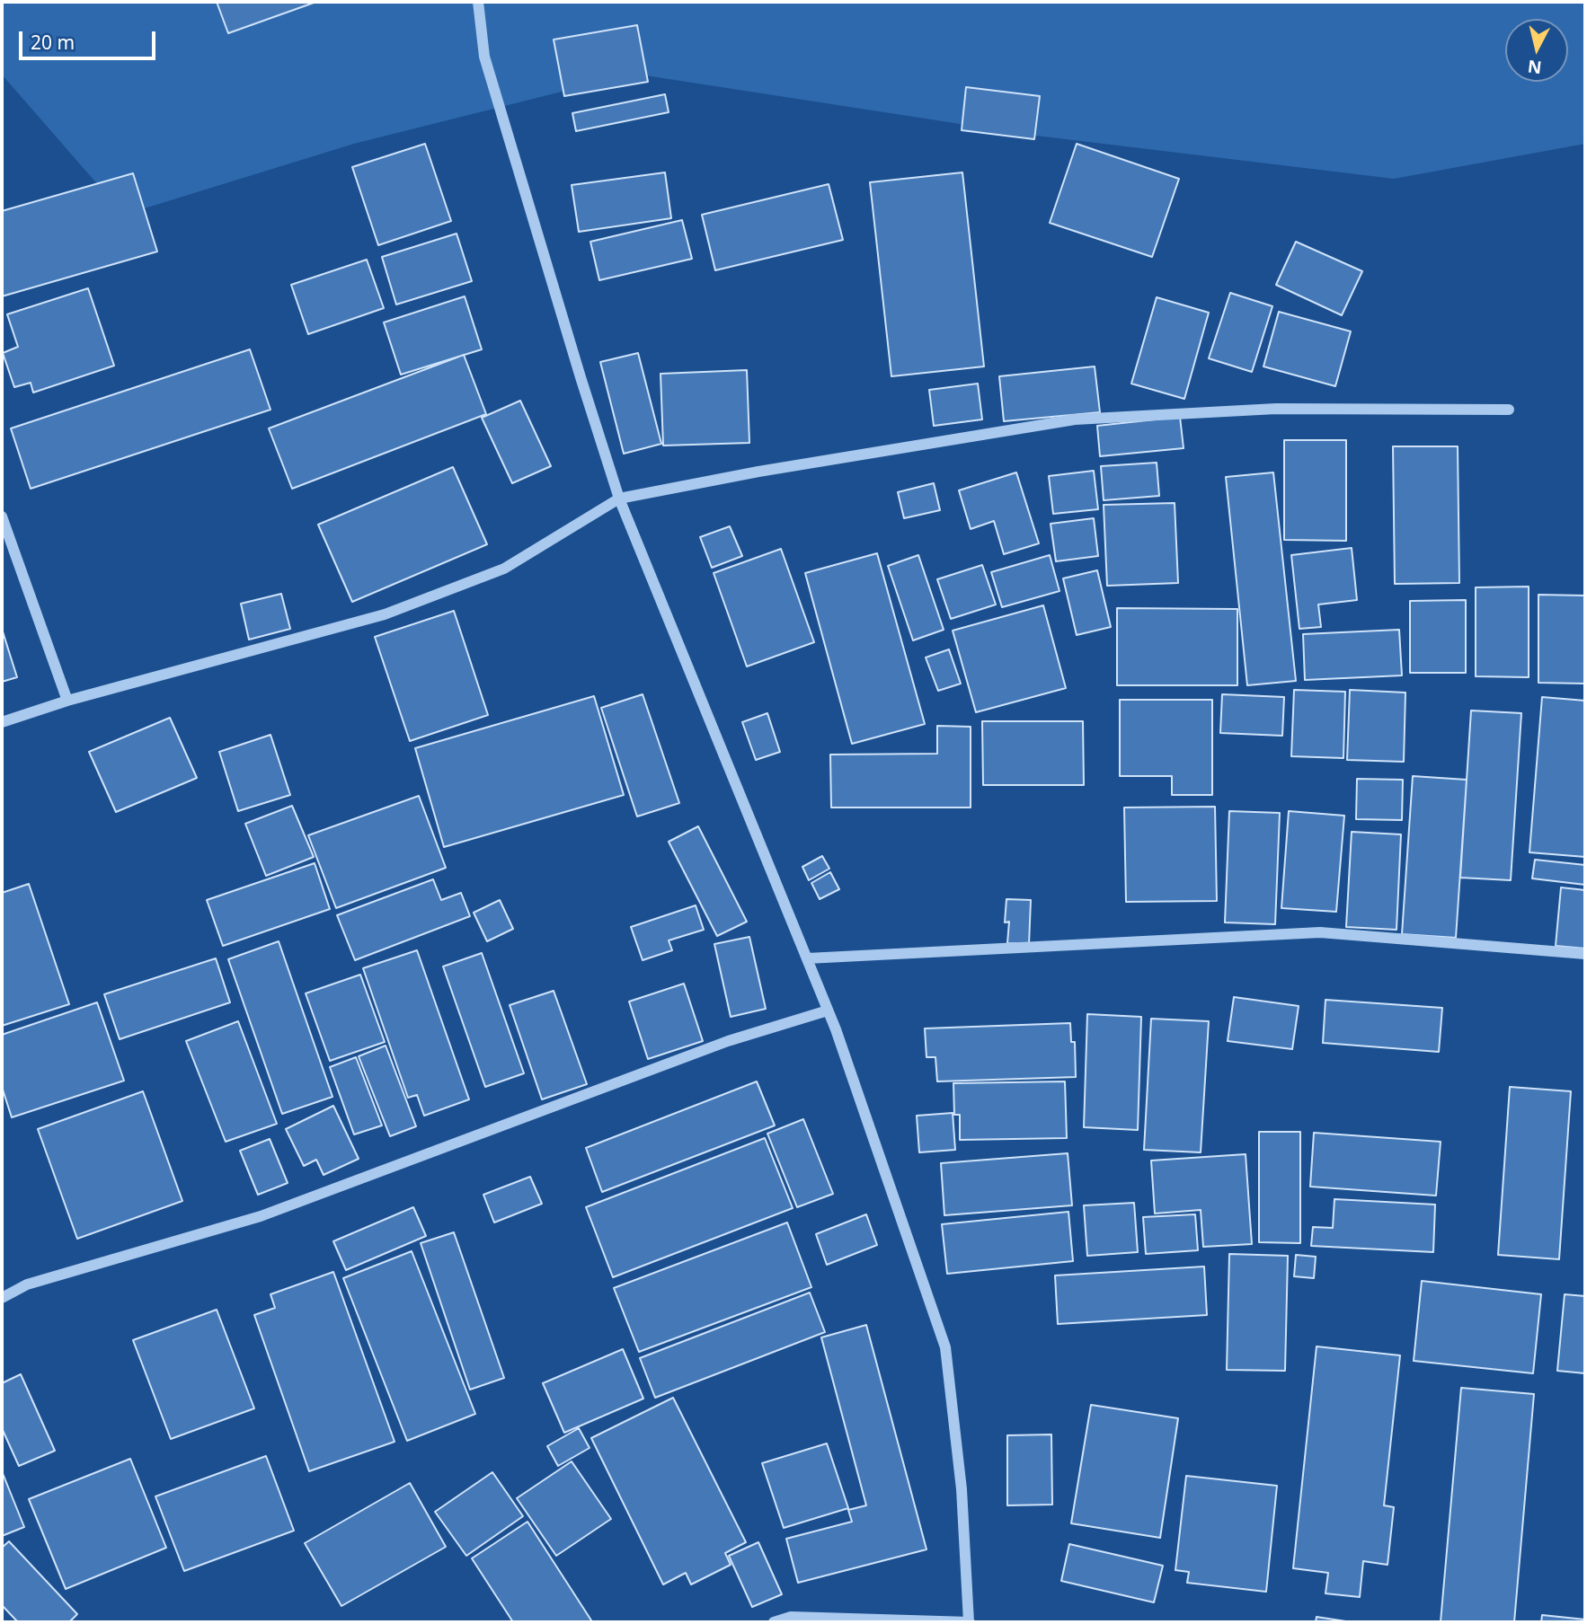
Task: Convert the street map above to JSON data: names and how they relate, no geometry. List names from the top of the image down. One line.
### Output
{"scale_bar":"20 m","north":"bottom"}
